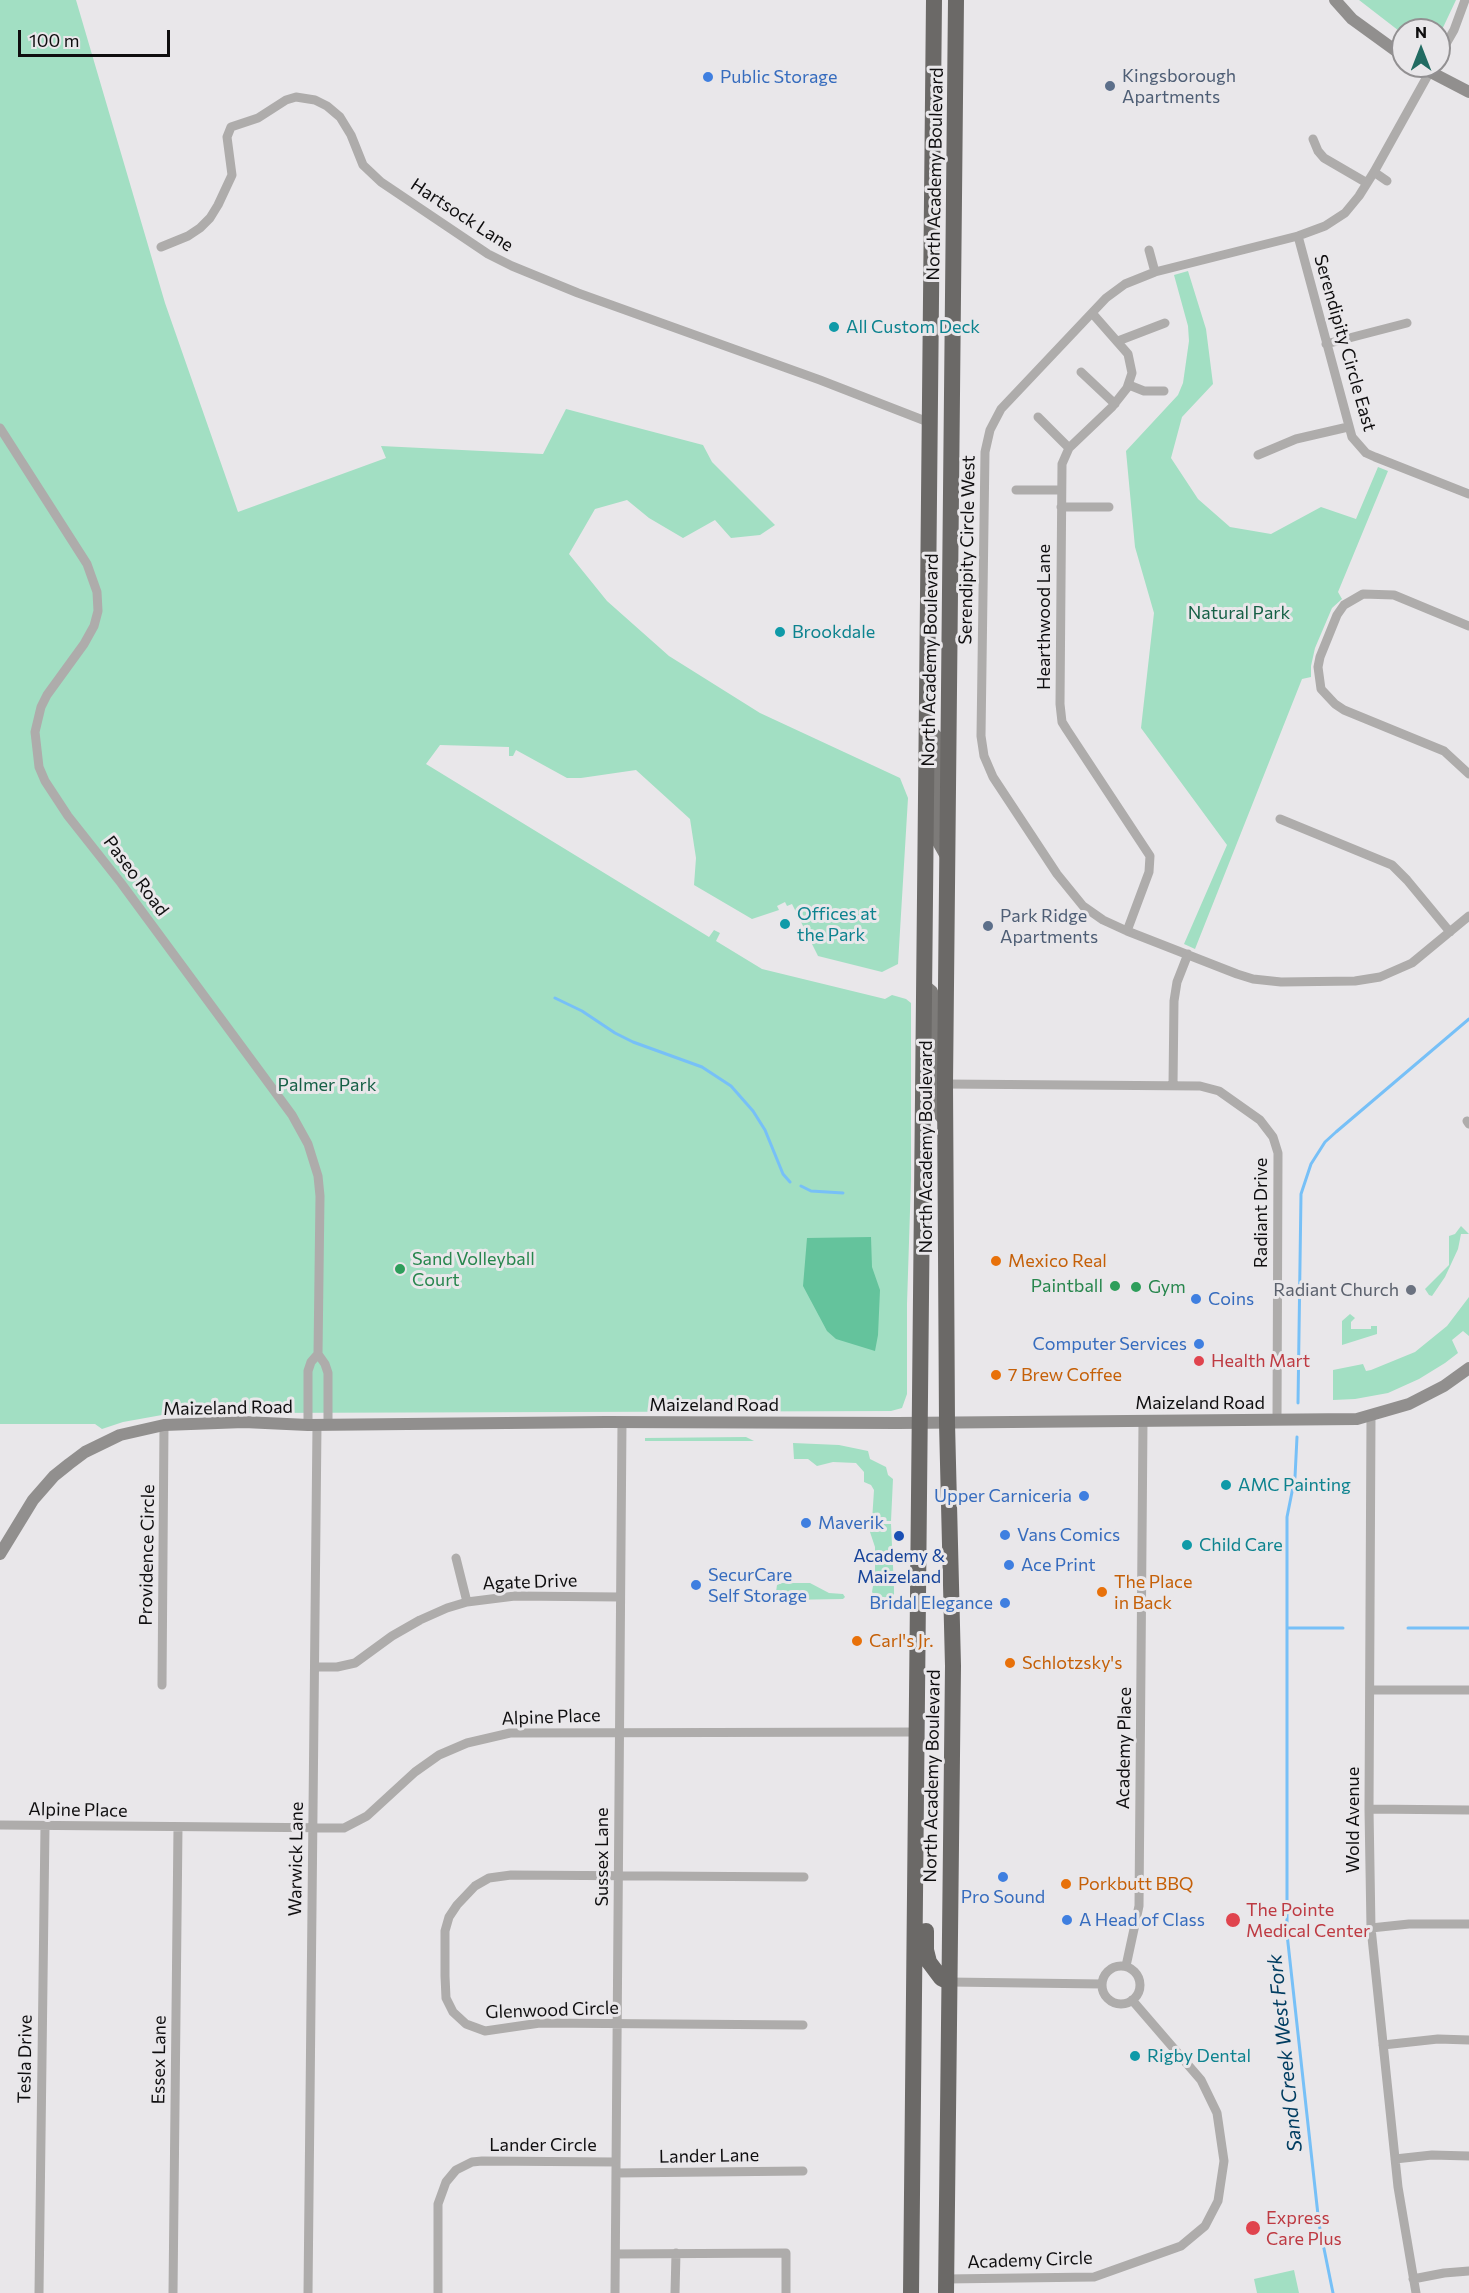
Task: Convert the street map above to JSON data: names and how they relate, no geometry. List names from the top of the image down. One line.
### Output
{"streets":{"highway":["North Academy Boulevard"],"main road":["Maizeland Road"],"street":["Hartsock Lane","Serendipity Circle East","Serendipity Circle West","Hearthwood Lane","Paseo Road","Radiant Drive","Providence Circle","Agate Drive","Alpine Place","Academy Place","Wold Avenue","Sussex Lane","Warwick Lane","Glenwood Circle","Tesla Drive","Essex Lane","Lander Circle","Lander Lane","Academy Circle"]},"crossings":[["North Academy Boulevard","Hartsock Lane"],["North Academy Boulevard","Radiant Drive"],["North Academy Boulevard","Maizeland Road"],["North Academy Boulevard","Alpine Place"],["North Academy Boulevard","Academy Circle"],["Serendipity Circle East","Serendipity Circle West"],["Serendipity Circle West","Hearthwood Lane"],["Paseo Road","Maizeland Road"],["Paseo Road","Warwick Lane"],["Radiant Drive","Maizeland Road"],["Maizeland Road","Providence Circle"],["Maizeland Road","Academy Place"],["Maizeland Road","Wold Avenue"],["Maizeland Road","Sussex Lane"],["Maizeland Road","Warwick Lane"],["Agate Drive","Sussex Lane"],["Agate Drive","Warwick Lane"],["Alpine Place","Sussex Lane"],["Alpine Place","Warwick Lane"],["Alpine Place","Tesla Drive"],["Alpine Place","Essex Lane"],["Academy Place","Academy Circle"],["Sussex Lane","Glenwood Circle"],["Sussex Lane","Lander Circle"],["Sussex Lane","Lander Lane"]],"water":["Sand Creek West Fork"],"parks":["Natural Park","Palmer Park"],"places":["Public Storage","Kingsborough Apartments","All Custom Deck","Brookdale","Offices at the Park","Park Ridge Apartments","Mexico Real","Sand Volleyball Court","Paintball","Gym","Radiant Church","Coins","Computer Services","Health Mart","7 Brew Coffee","AMC Painting","Upper Carniceria","Maverik","Vans Comics","Academy & Maizeland","Child Care","Ace Print","SecurCare Self Storage","The Place in Back","Bridal Elegance","Carl's Jr.","Schlotzsky's","Pro Sound","Porkbutt BBQ","A Head of Class","The Pointe Medical Center","Rigby Dental","Express Care Plus"],"scale_bar":"100 m","north":"top"}
